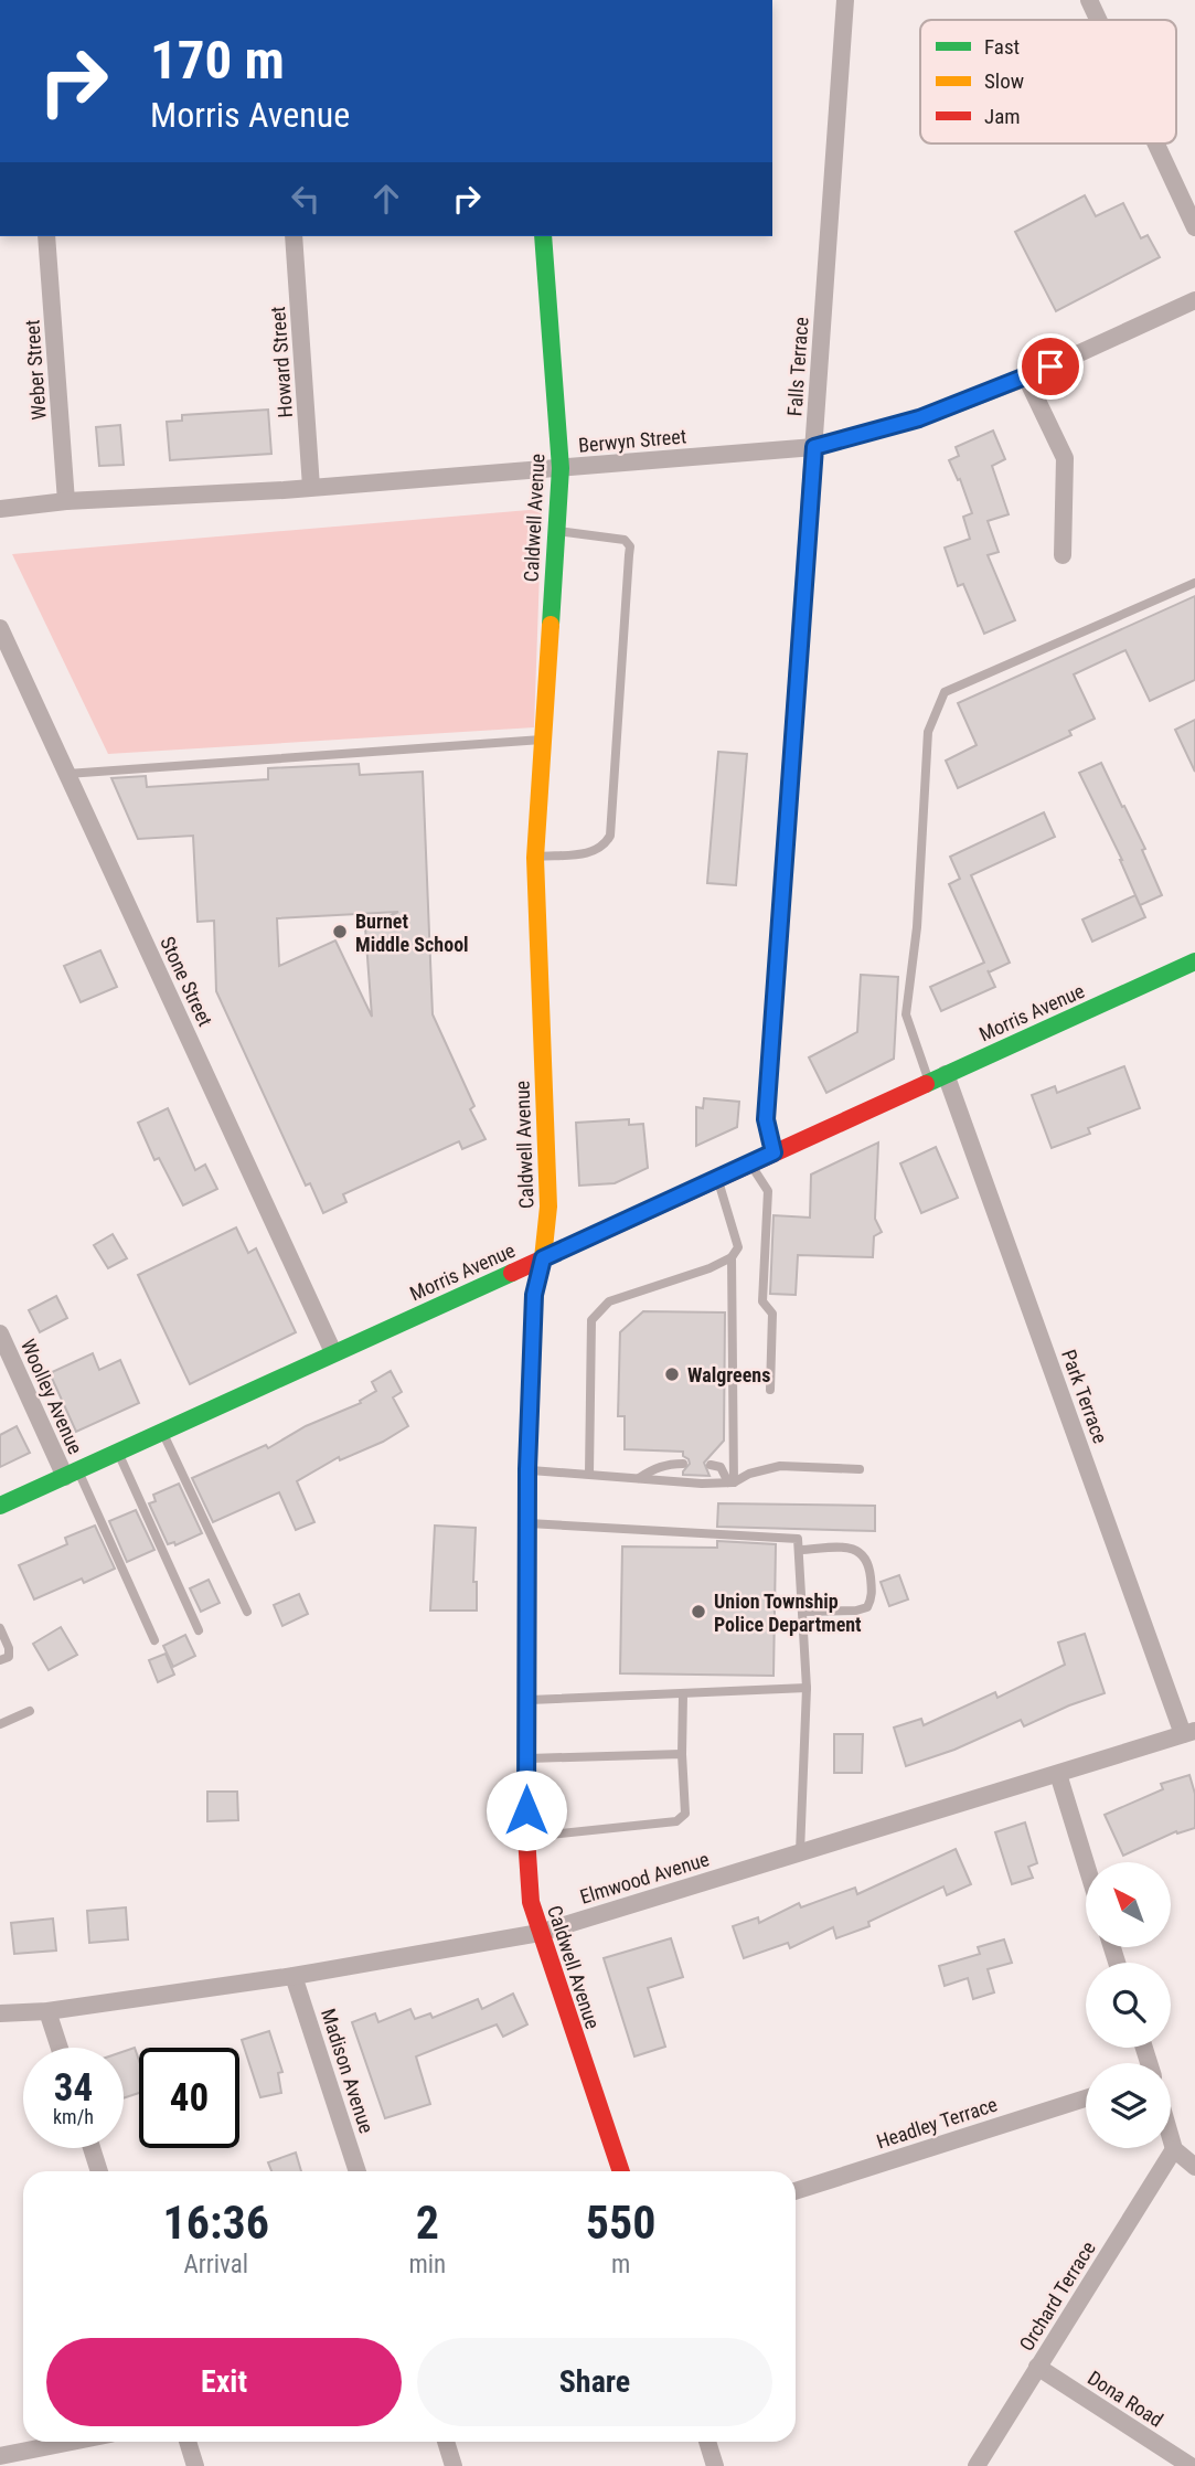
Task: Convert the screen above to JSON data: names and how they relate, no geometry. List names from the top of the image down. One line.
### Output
{"streets":{"street":["Howard Street","Falls Terrace","Weber Street","Berwyn Street","Caldwell Avenue","Stone Street","Morris Avenue","Woolley Avenue","Park Terrace","Elmwood Avenue","Madison Avenue","Headley Terrace","Orchard Terrace","Dona Road"]},"crossings":[["Howard Street","Berwyn Street"],["Falls Terrace","Berwyn Street"],["Falls Terrace","Morris Avenue"],["Weber Street","Berwyn Street"],["Berwyn Street","Caldwell Avenue"],["Caldwell Avenue","Morris Avenue"],["Caldwell Avenue","Elmwood Avenue"],["Stone Street","Morris Avenue"],["Morris Avenue","Woolley Avenue"],["Morris Avenue","Park Terrace"],["Park Terrace","Elmwood Avenue"],["Elmwood Avenue","Madison Avenue"],["Orchard Terrace","Dona Road"]],"places":["Burnet Middle School","Walgreens","Union Township Police Department"],"legend":["Fast","Slow","Jam"],"north":"top left","page":{"turn":["170 m","Morris Avenue"],"speed":"34 km/h","limit":"40","eta":["16:36","Arrival","2","min","550","m"],"buttons":["Exit","Share"]}}
